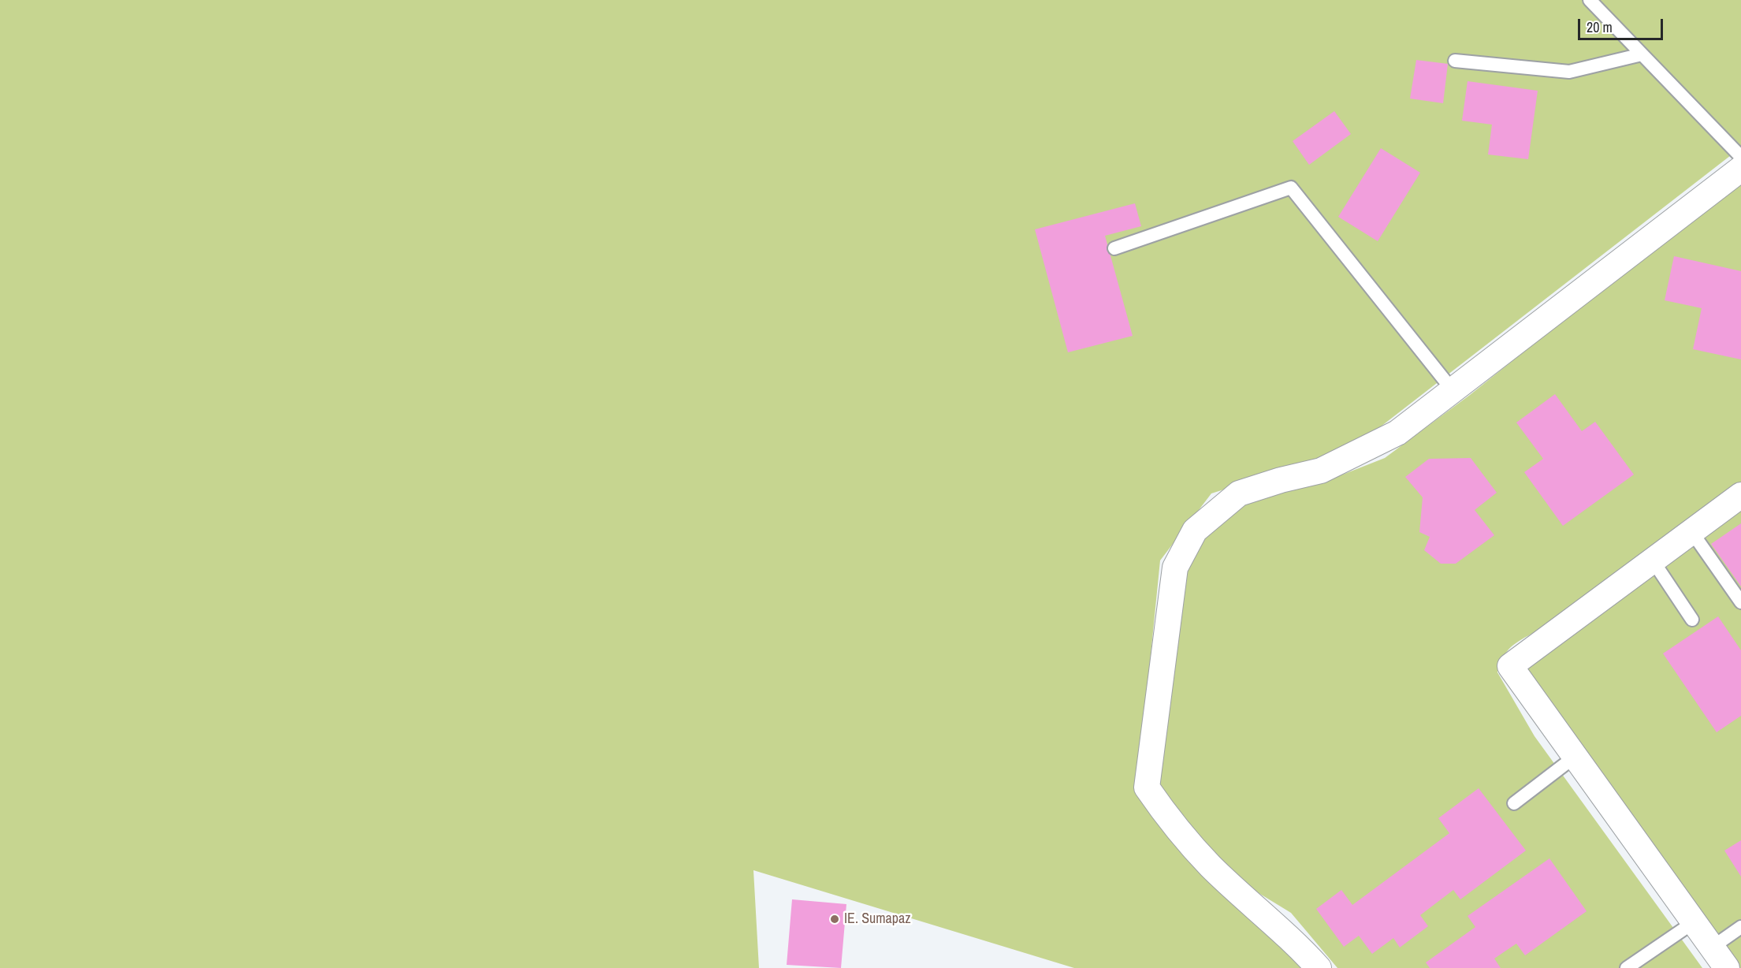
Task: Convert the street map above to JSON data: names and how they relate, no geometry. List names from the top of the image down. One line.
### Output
{"places":["IE. Sumapaz"],"scale_bar":"20 m"}
